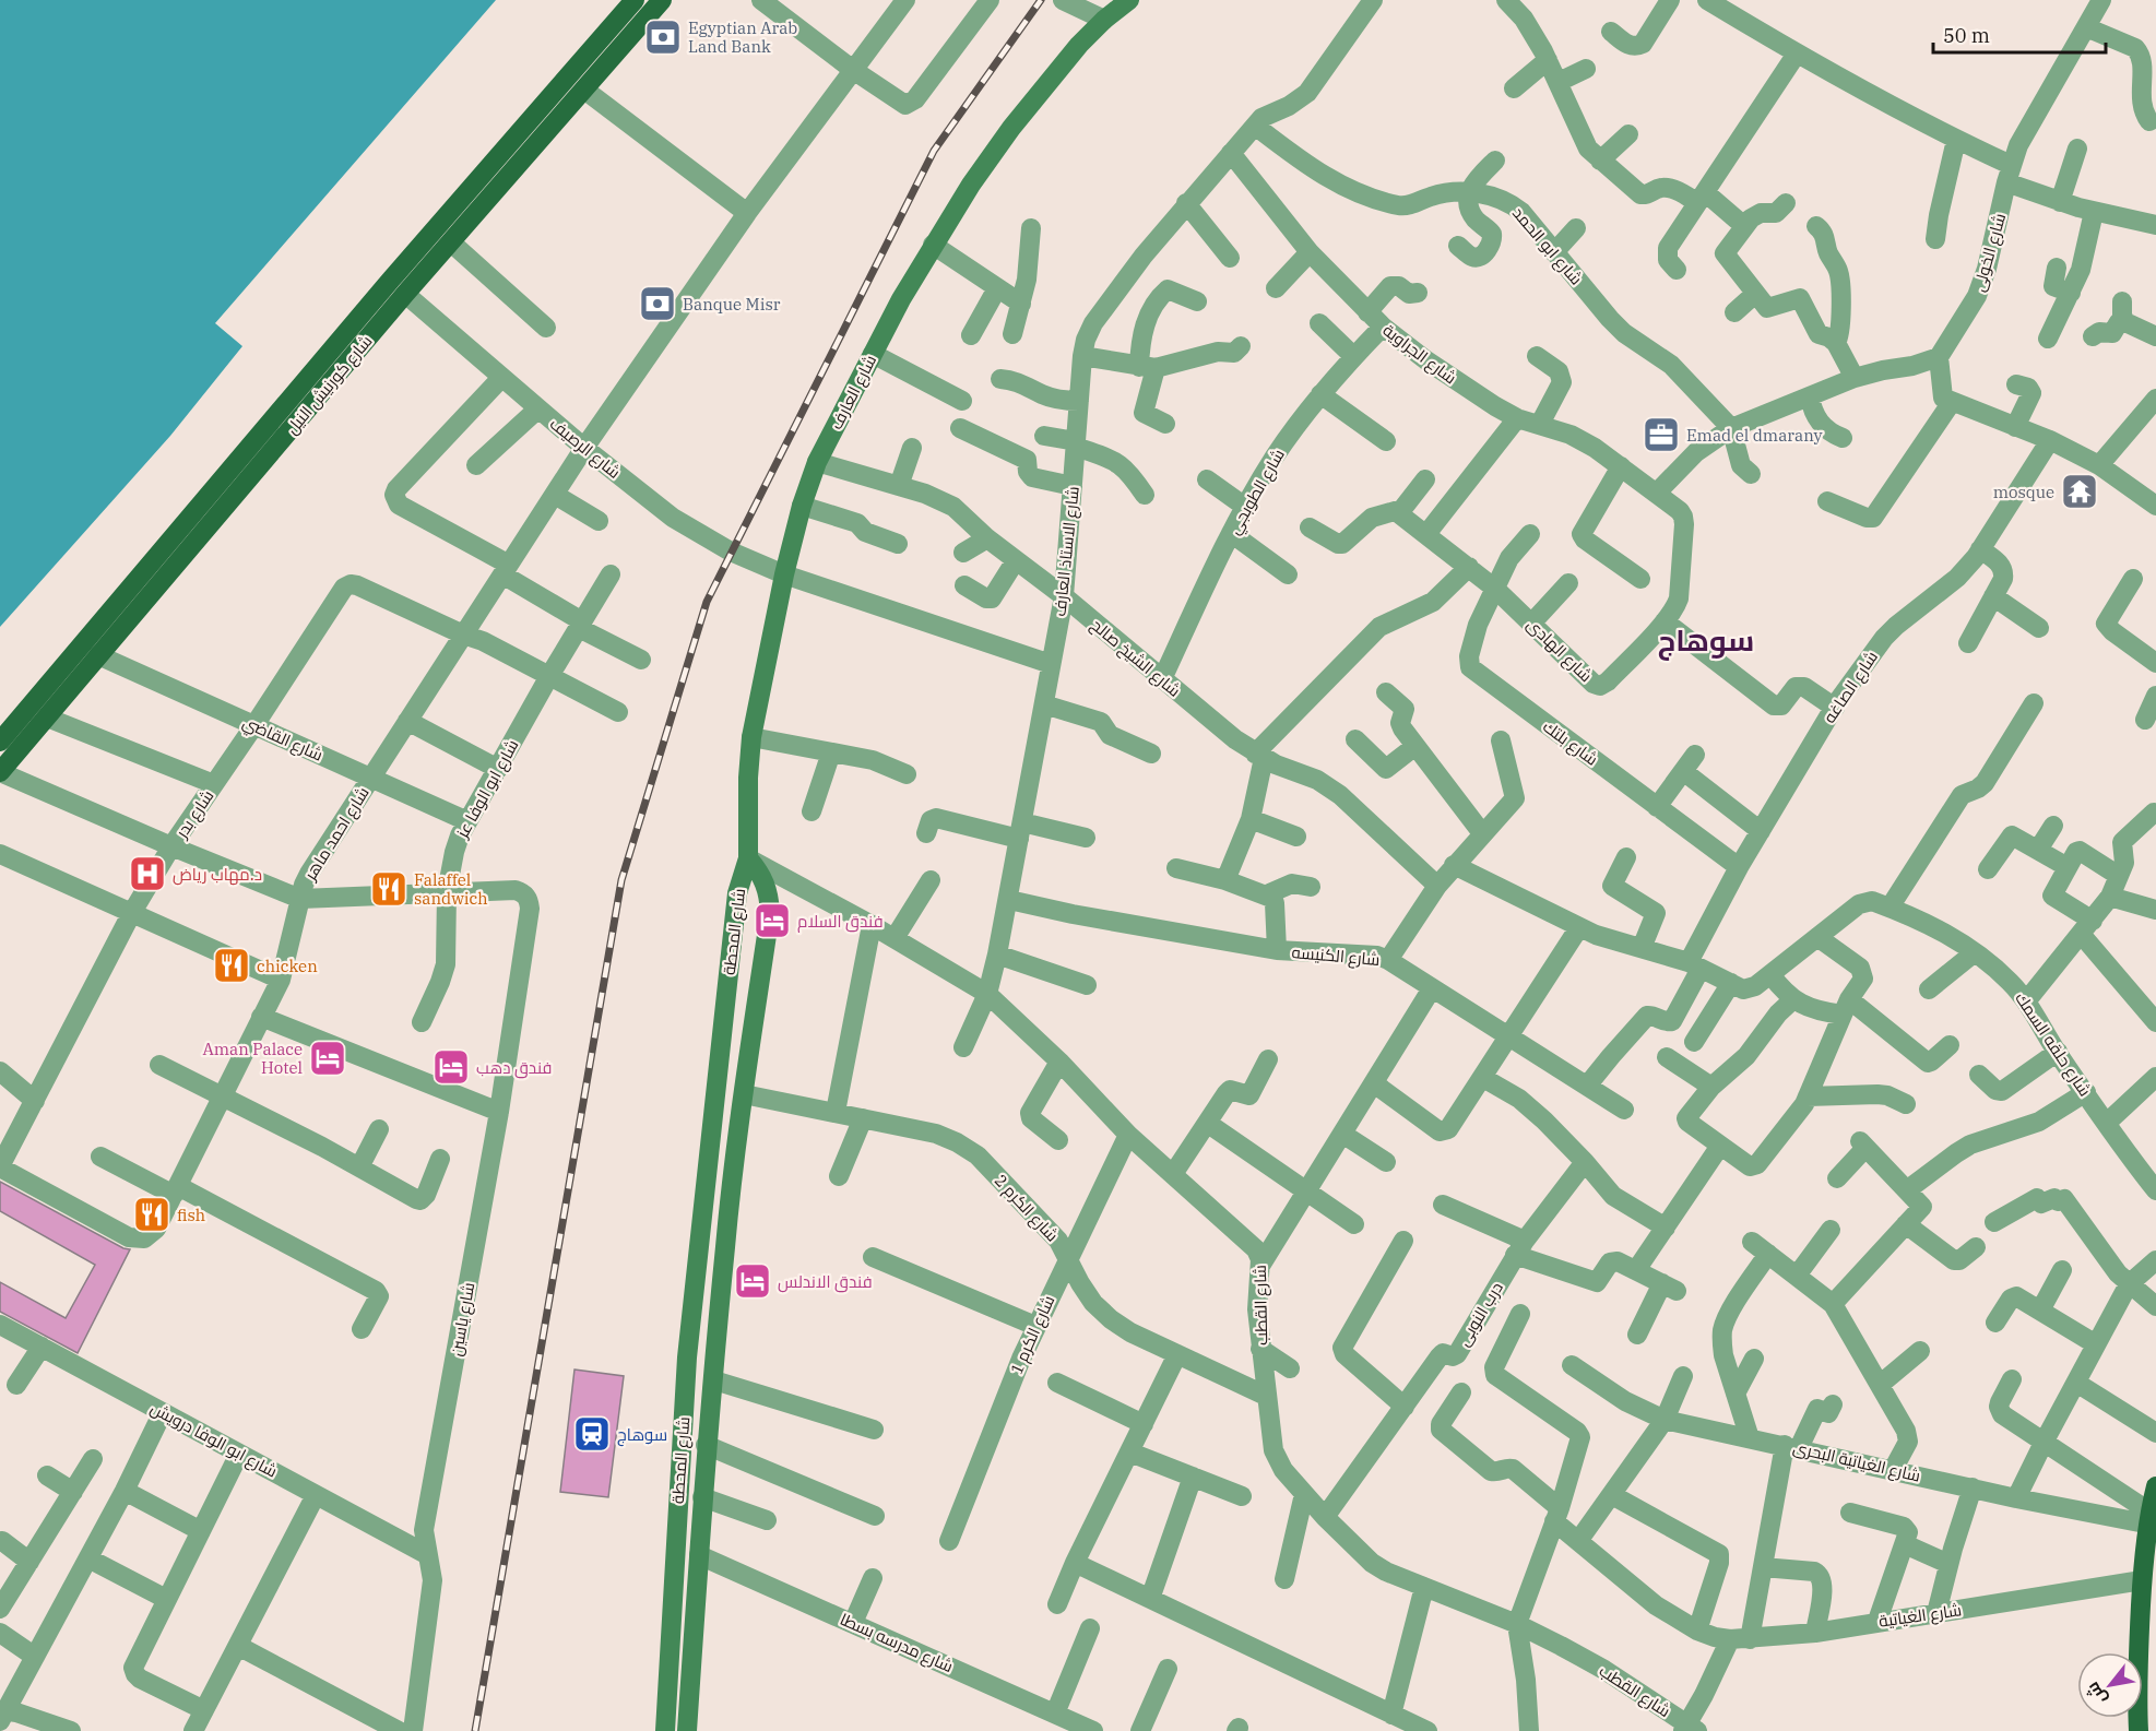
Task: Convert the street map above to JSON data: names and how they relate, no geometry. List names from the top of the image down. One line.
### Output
{"streets":{"main road":["شارع كورنيش النيل"],"street":["شارع ابو الحمد","شارع الخولى","شارع الجراوية","شارع العارف","شارع الرصيف","شارع الطوبجي","شارع الاستاذ العارف","شارع الهادى","شارع الشيخ صالح","شارع الصاغه","شارع القاضي","شارع بلتك","شارع ابو الوفا عز","شارع بدر","شارع احمد ماهر","شارع المحطة","شارع الكنيسه","شارع حلقه السمك","شارع الكرم 2","شارع القطب","درب النوبى","شارع ياسين","شارع الكرم 1","شارع ابو الوفا درويش","شارع الغياتية البحرى","شارع الغياتية","شارع مدرسه بسطا"]},"crossings":[["شارع ابو الحمد","شارع الاستاذ العارف"],["شارع الجراوية","شارع الطوبجي"],["شارع الجراوية","شارع الاستاذ العارف"],["شارع الجراوية","شارع الهادى"],["شارع كورنيش النيل","شارع الرصيف"],["شارع كورنيش النيل","شارع القاضي"],["شارع العارف","شارع الرصيف"],["شارع العارف","شارع الشيخ صالح"],["شارع العارف","شارع المحطة"],["شارع العارف","شارع القطب"],["شارع الرصيف","شارع الاستاذ العارف"],["شارع الرصيف","شارع احمد ماهر"],["شارع الطوبجي","شارع الشيخ صالح"],["شارع الاستاذ العارف","شارع الشيخ صالح"],["شارع الاستاذ العارف","شارع الكنيسه"],["شارع الاستاذ العارف","شارع القطب"],["شارع الهادى","شارع بلتك"],["شارع الصاغه","شارع بلتك"],["شارع الصاغه","شارع الكنيسه"],["شارع القاضي","شارع ابو الوفا عز"],["شارع القاضي","شارع بدر"],["شارع القاضي","شارع احمد ماهر"],["شارع ابو الوفا عز","شارع بدر"],["شارع ابو الوفا عز","شارع ياسين"],["شارع بدر","شارع احمد ماهر"],["شارع المحطة","شارع الكرم 2"],["شارع المحطة","شارع القطب"],["شارع المحطة","شارع مدرسه بسطا"],["شارع الكرم 2","شارع القطب"],["شارع الكرم 2","شارع الكرم 1"],["شارع القطب","درب النوبى"],["شارع القطب","شارع الكرم 1"],["شارع ياسين","شارع ابو الوفا درويش"]],"districts":["سوهاج"],"places":{"bank":["Egyptian Arab Land Bank","Banque Misr"],"office":["Emad el dmarany"],"temple":["mosque"],"hospital":["د.مهاب رياض"],"restaurant":["Falaffel sandwich","chicken","fish"],"hotel":["فندق السلام","Aman Palace Hotel","فندق دهب","فندق الاندلس"],"station":["سوهاج"]},"scale_bar":"50 m","north":"bottom left"}
